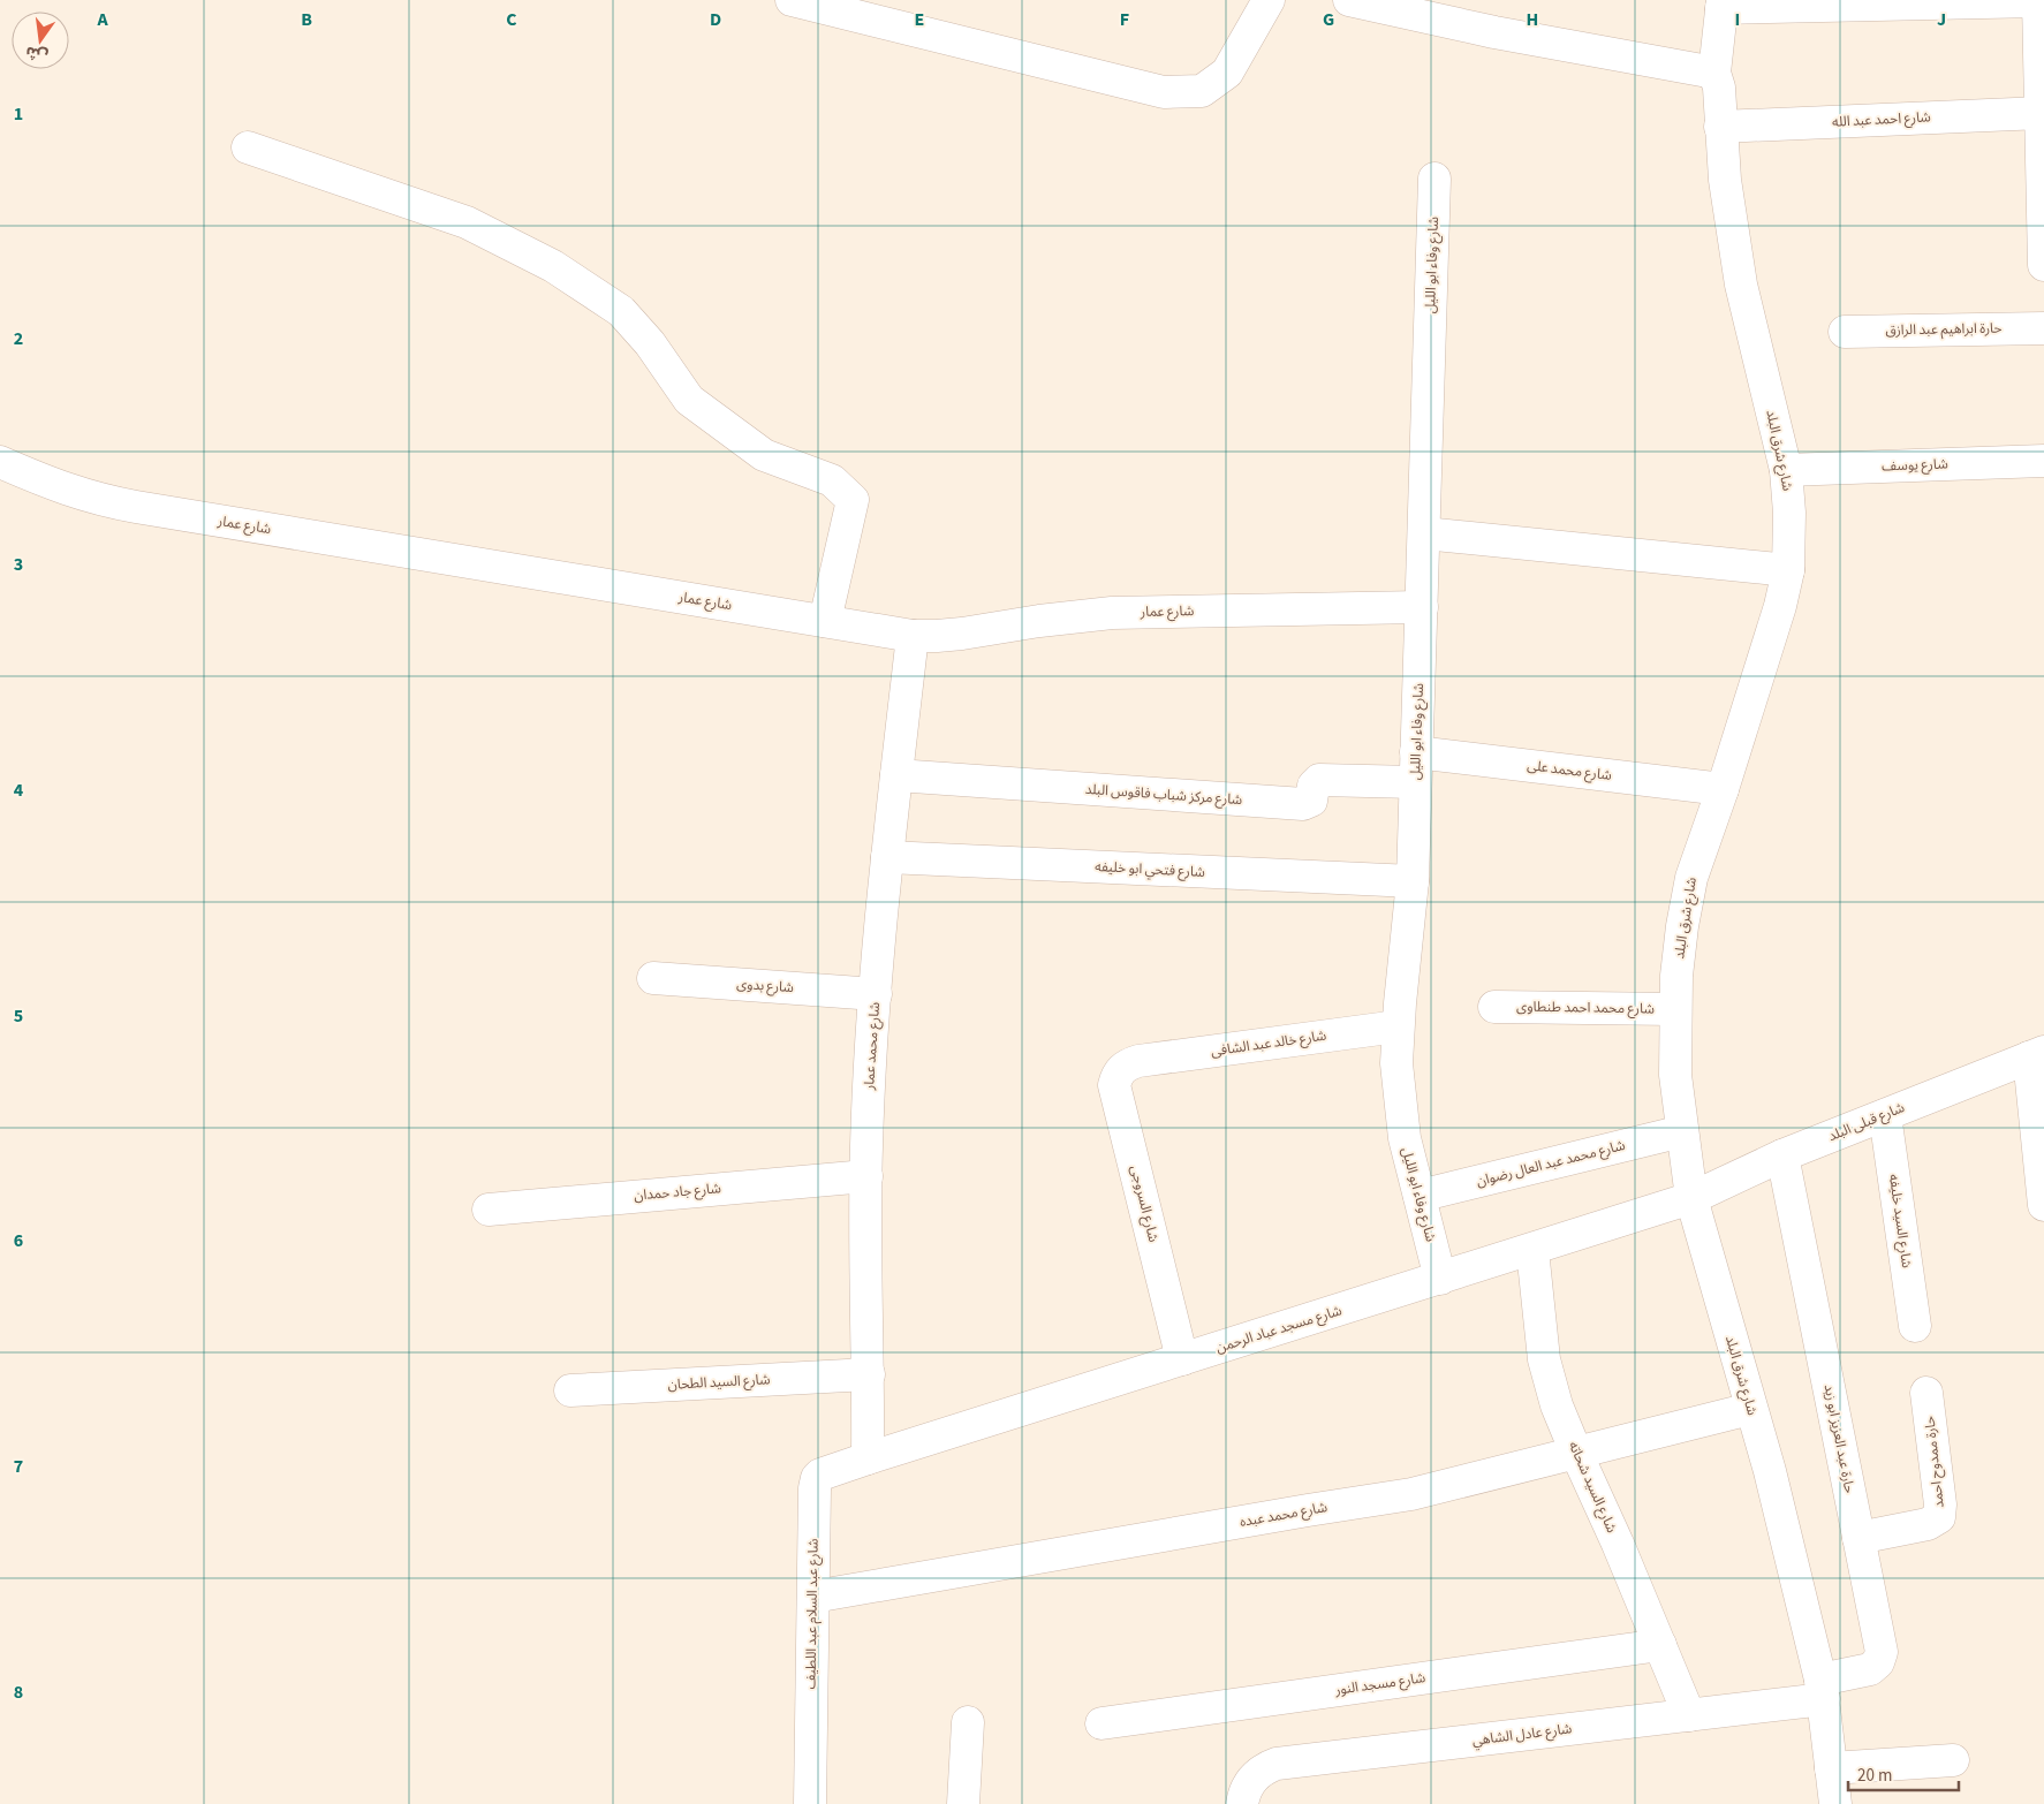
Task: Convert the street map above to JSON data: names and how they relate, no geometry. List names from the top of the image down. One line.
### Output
{"streets":{"street":["شارع احمد عبد الله","شارع وفاء ابو الليل","حارة ابراهيم عبد الرازق","شارع شرق البلد","شارع يوسف","شارع عمار","شارع محمد على","شارع مركز شباب فاقوس البلد","شارع فتحي ابو خليفه","شارع بدوى","شارع محمد احمد طنطاوى","شارع خالد عبد الشافى","شارع محمد عمار","شارع قبلى البلد","شارع محمد عبد العال رضوان","شارع جاد حمدان","شارع السروجى","شارع السيد خليفه","شارع مسجد عباد الرحمن","شارع السيد الطحان","حارة عبد العزيز ابو زيد","حارة ممدوح احمد","شارع السيد شحاته","شارع محمد عبده","شارع عبد السلام عبد اللطيف","شارع مسجد النور","شارع عادل الشاهي"]},"crossings":[["شارع احمد عبد الله","شارع شرق البلد"],["شارع وفاء ابو الليل","شارع عمار"],["شارع وفاء ابو الليل","شارع محمد على"],["شارع وفاء ابو الليل","شارع مركز شباب فاقوس البلد"],["شارع وفاء ابو الليل","شارع فتحي ابو خليفه"],["شارع وفاء ابو الليل","شارع خالد عبد الشافى"],["شارع وفاء ابو الليل","شارع محمد عبد العال رضوان"],["شارع وفاء ابو الليل","شارع مسجد عباد الرحمن"],["شارع شرق البلد","شارع يوسف"],["شارع شرق البلد","شارع محمد على"],["شارع شرق البلد","شارع محمد احمد طنطاوى"],["شارع شرق البلد","شارع قبلى البلد"],["شارع شرق البلد","شارع محمد عبد العال رضوان"],["شارع شرق البلد","شارع مسجد عباد الرحمن"],["شارع شرق البلد","حارة عبد العزيز ابو زيد"],["شارع شرق البلد","شارع محمد عبده"],["شارع شرق البلد","شارع عادل الشاهي"],["شارع عمار","شارع محمد عمار"],["شارع محمد على","شارع مركز شباب فاقوس البلد"],["شارع مركز شباب فاقوس البلد","شارع محمد عمار"],["شارع فتحي ابو خليفه","شارع محمد عمار"],["شارع بدوى","شارع محمد عمار"],["شارع خالد عبد الشافى","شارع السروجى"],["شارع محمد عمار","شارع جاد حمدان"],["شارع محمد عمار","شارع مسجد عباد الرحمن"],["شارع محمد عمار","شارع السيد الطحان"],["شارع محمد عمار","شارع عبد السلام عبد اللطيف"],["شارع قبلى البلد","شارع السيد خليفه"],["شارع قبلى البلد","شارع مسجد عباد الرحمن"],["شارع قبلى البلد","حارة عبد العزيز ابو زيد"],["شارع السروجى","شارع مسجد عباد الرحمن"],["شارع مسجد عباد الرحمن","شارع السيد شحاته"],["شارع مسجد عباد الرحمن","شارع عبد السلام عبد اللطيف"],["حارة عبد العزيز ابو زيد","حارة ممدوح احمد"],["حارة عبد العزيز ابو زيد","شارع عادل الشاهي"],["شارع السيد شحاته","شارع محمد عبده"],["شارع السيد شحاته","شارع مسجد النور"],["شارع السيد شحاته","شارع عادل الشاهي"],["شارع محمد عبده","شارع عبد السلام عبد اللطيف"]],"scale_bar":"20 m","north":"bottom","grid":{"columns":["A","B","C","D","E","F","G","H","I","J"],"rows":["1","2","3","4","5","6","7","8"]}}
